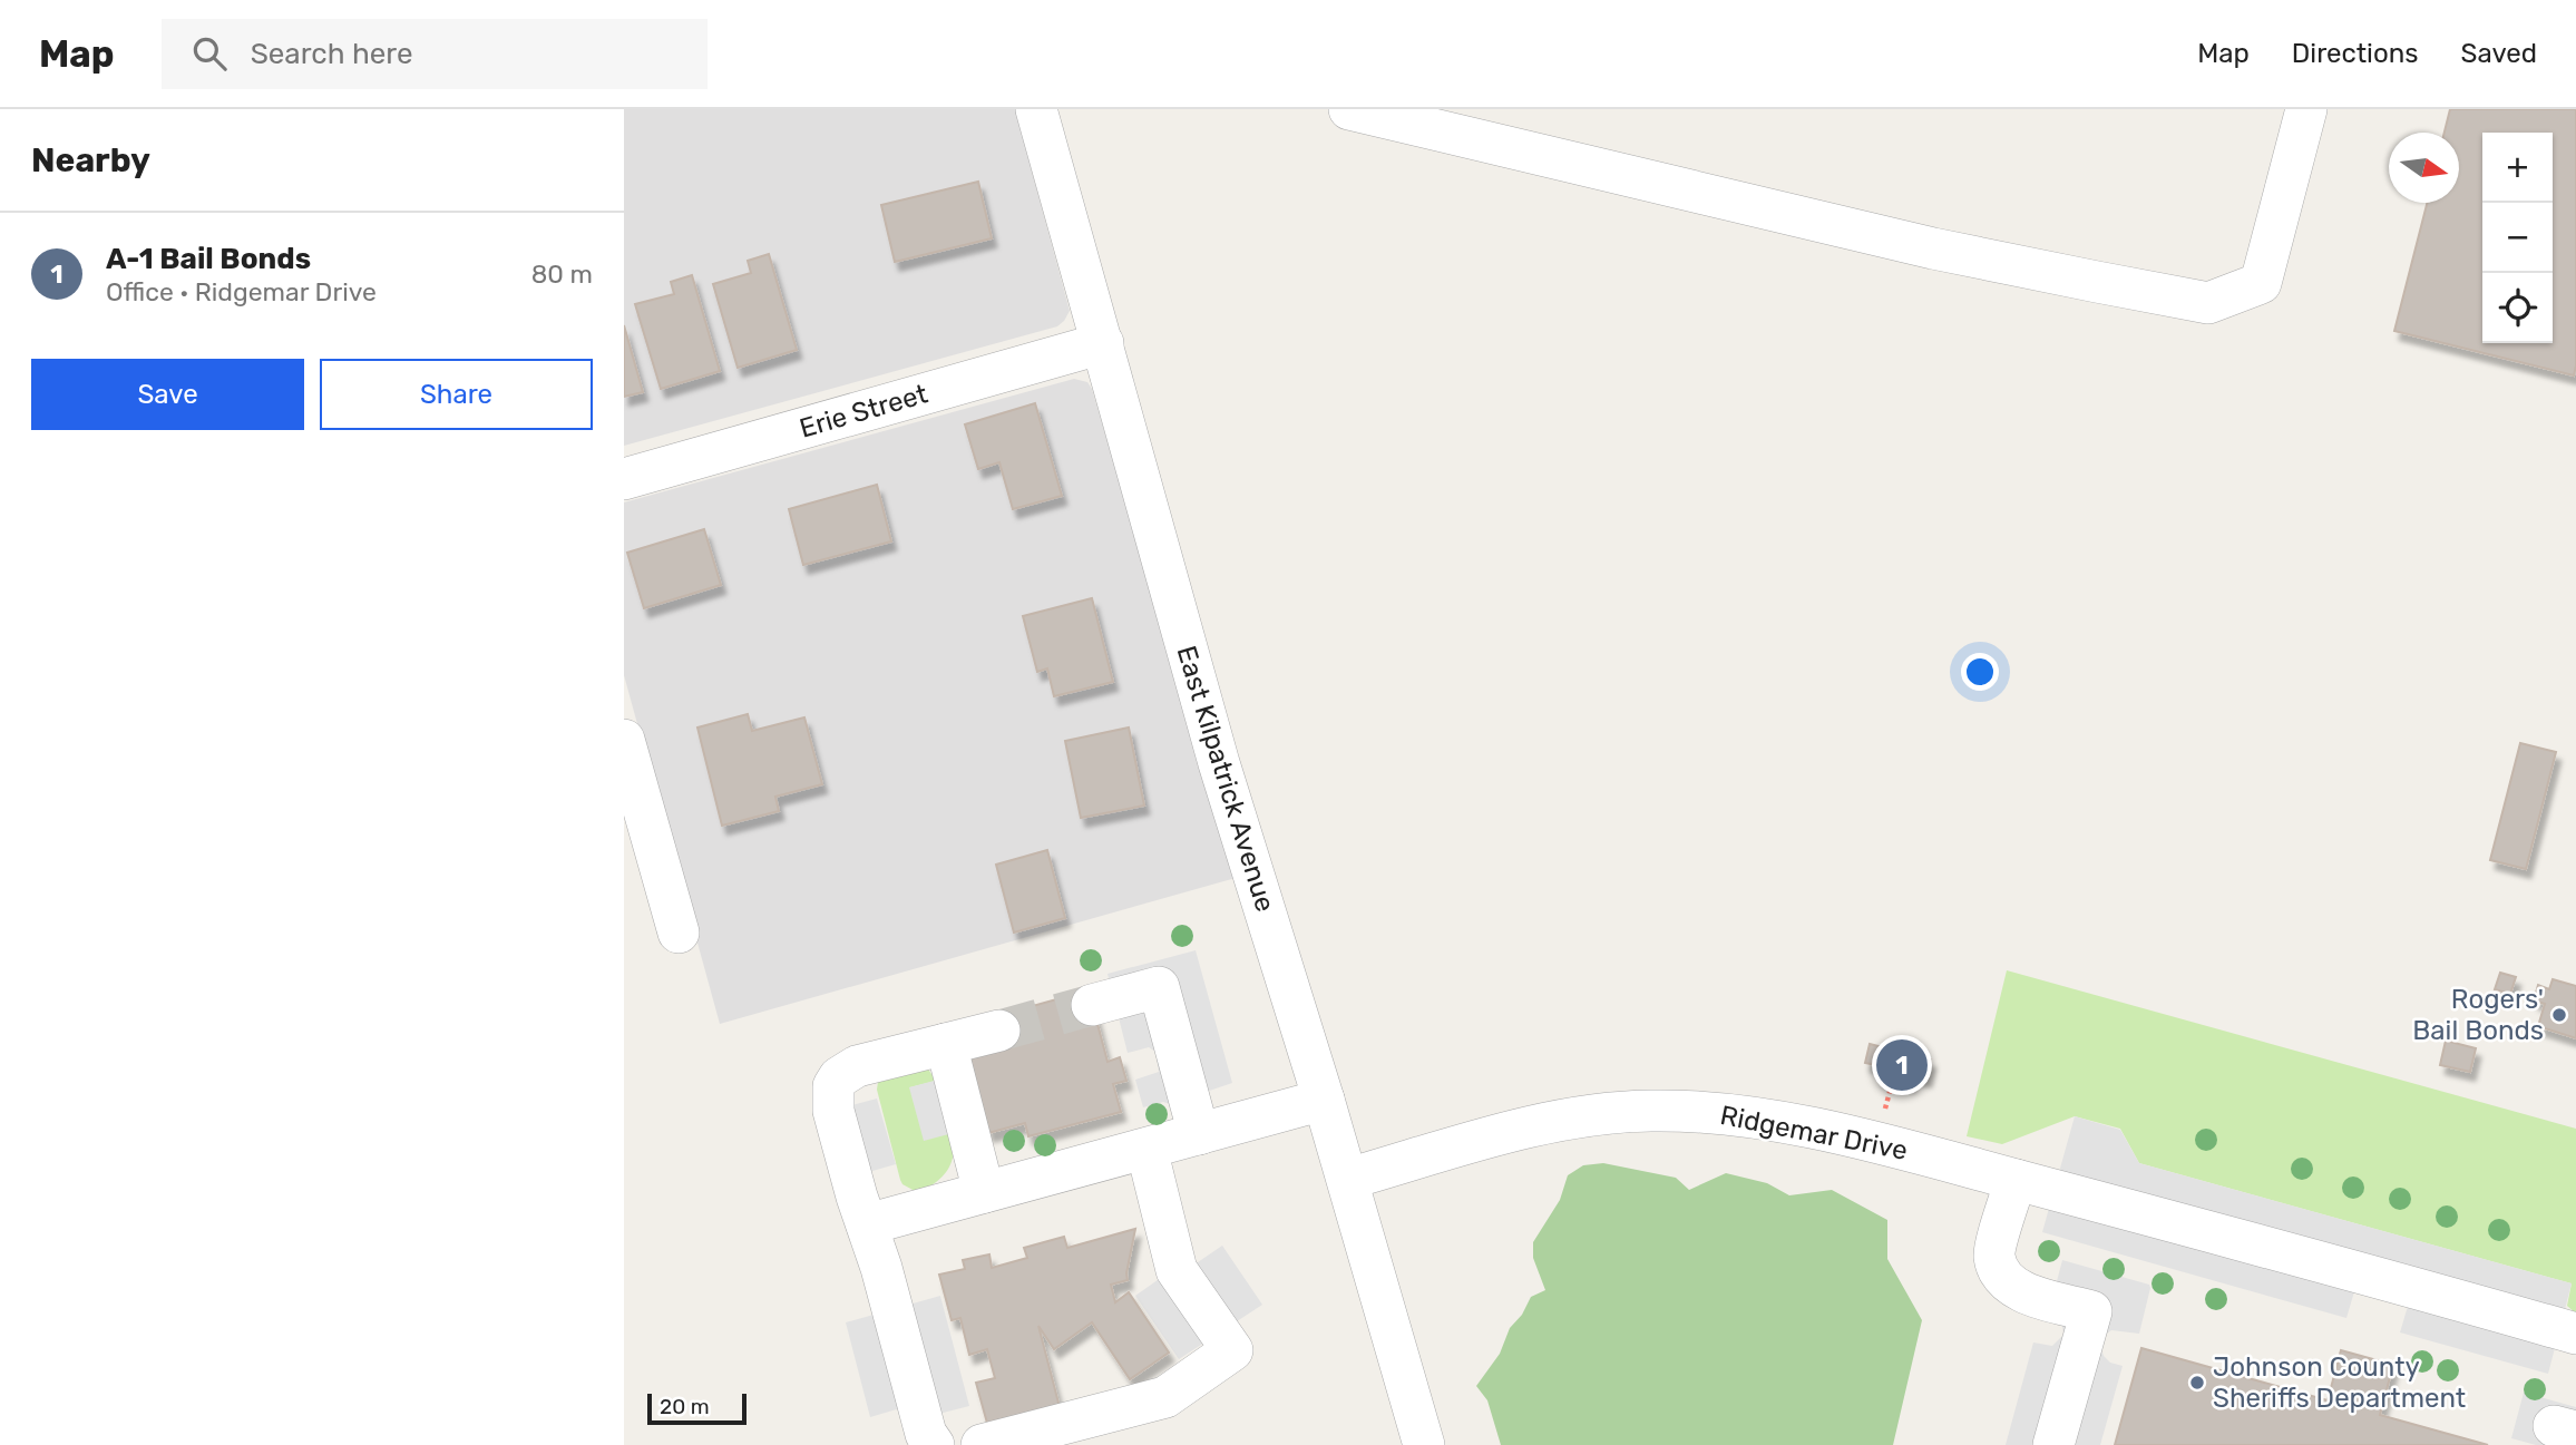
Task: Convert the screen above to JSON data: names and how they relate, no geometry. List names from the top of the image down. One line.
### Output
{"streets":{"street":["Erie Street","East Kilpatrick Avenue","Ridgemar Drive"]},"crossings":[["Erie Street","East Kilpatrick Avenue"],["East Kilpatrick Avenue","Ridgemar Drive"]],"places":["Rogers' Bail Bonds","Johnson County Sheriffs Department"],"scale_bar":"20 m","north":"right","page":{"header":"Map","search":"Search here","nav":["Map","Directions","Saved"],"heading":"Nearby","map_buttons":["+","−"],"list":[{"mark":"1","name":"A-1 Bail Bonds","note":"Office · Ridgemar Drive","value":"80 m"}],"buttons":["Save","Share"],"pins":"1","scale":"20 m"}}
